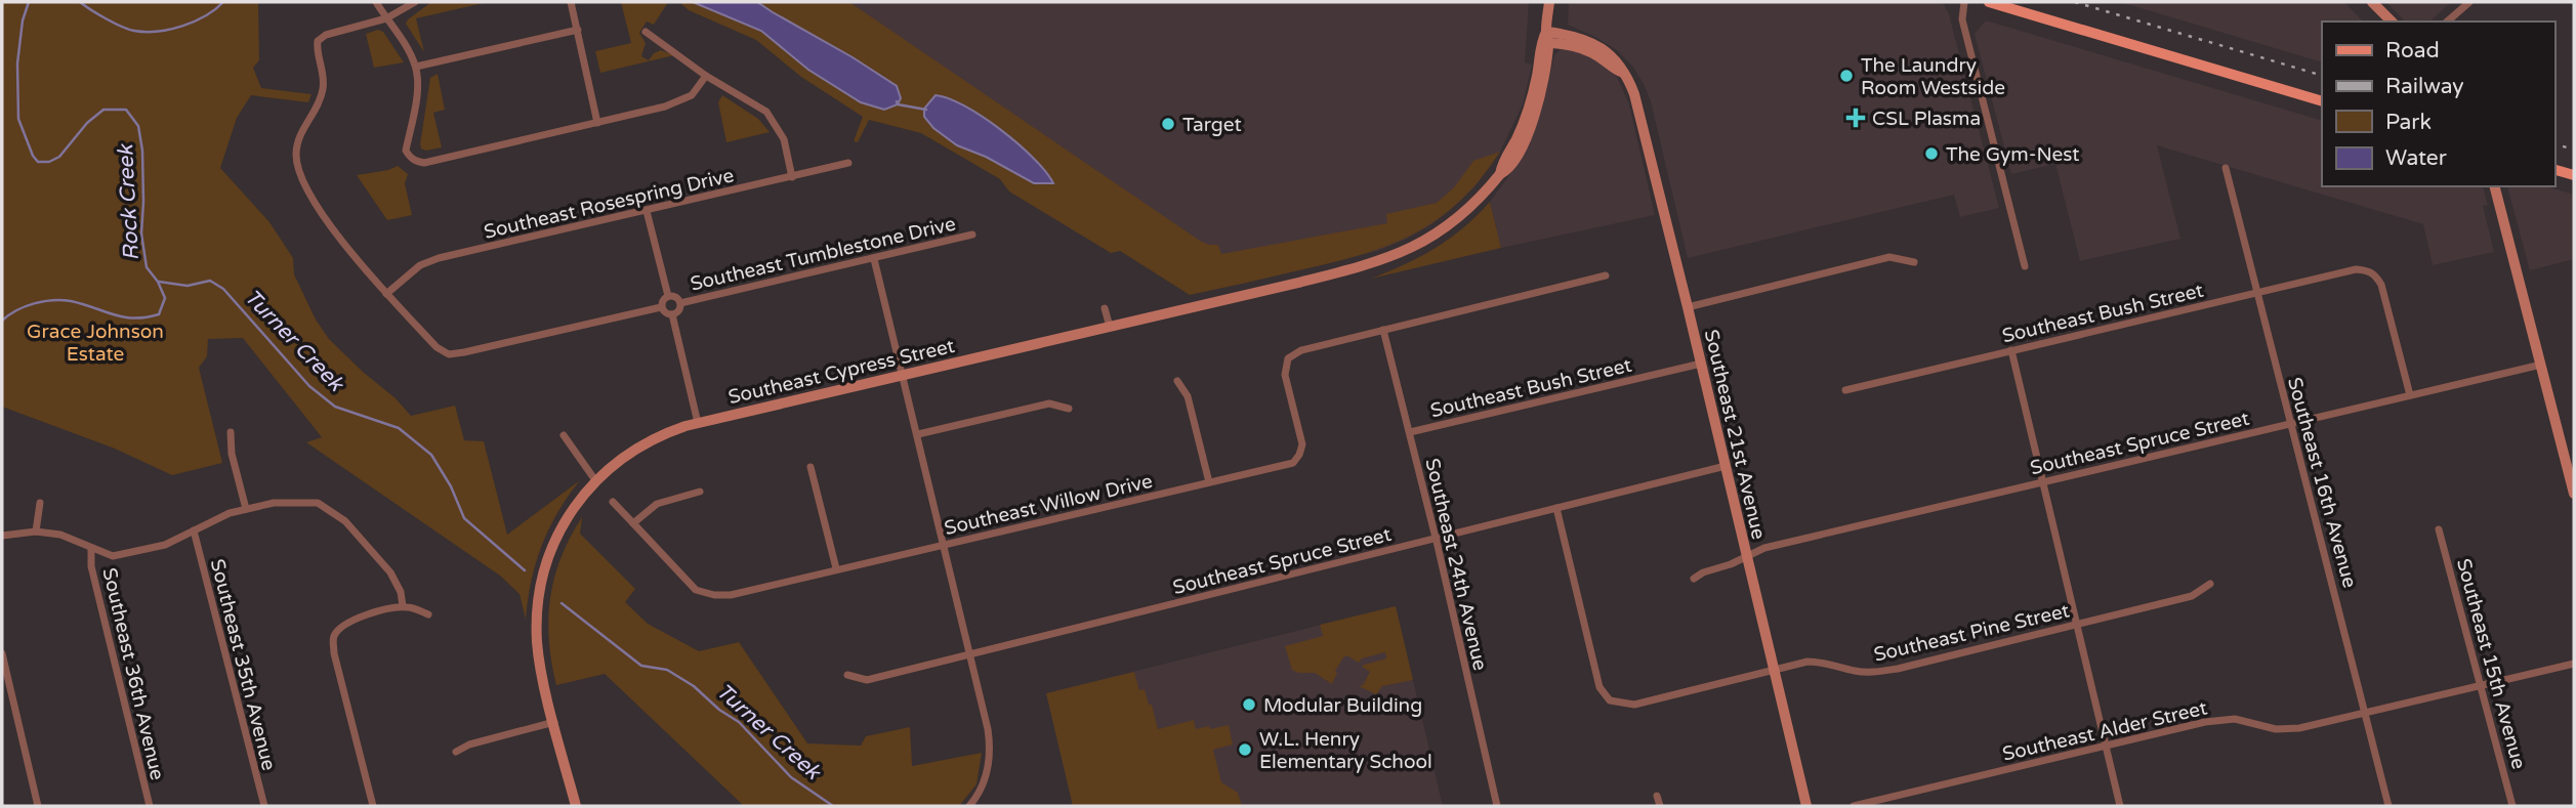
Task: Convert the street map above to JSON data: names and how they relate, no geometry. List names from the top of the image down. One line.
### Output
{"streets":{"main road":["Southeast Cypress Street","Southeast 21st Avenue"],"street":["Southeast Rosespring Drive","Southeast Tumblestone Drive","Southeast Bush Street","Southeast Spruce Street","Southeast 16th Avenue","Southeast Willow Drive","Southeast 24th Avenue","Southeast Pine Street","Southeast 15th Avenue","Southeast 35th Avenue","Southeast 36th Avenue","Southeast Alder Street"]},"crossings":[["Southeast Bush Street","Southeast 21st Avenue"],["Southeast Bush Street","Southeast Spruce Street"],["Southeast Bush Street","Southeast 16th Avenue"],["Southeast Bush Street","Southeast 24th Avenue"],["Southeast Cypress Street","Southeast 21st Avenue"],["Southeast 21st Avenue","Southeast Spruce Street"],["Southeast 21st Avenue","Southeast Pine Street"],["Southeast Spruce Street","Southeast 16th Avenue"],["Southeast Spruce Street","Southeast 24th Avenue"],["Southeast Spruce Street","Southeast Pine Street"],["Southeast 16th Avenue","Southeast Alder Street"],["Southeast Willow Drive","Southeast 24th Avenue"],["Southeast 15th Avenue","Southeast Alder Street"]],"water":["Rock Creek","Turner Creek"],"parks":["Grace Johnson Estate"],"places":{"other":["The Laundry Room Westside","Target","The Gym-Nest","Modular Building","W.L. Henry Elementary School"],"health":["CSL Plasma"]},"legend":["Road","Railway","Park","Water"]}
